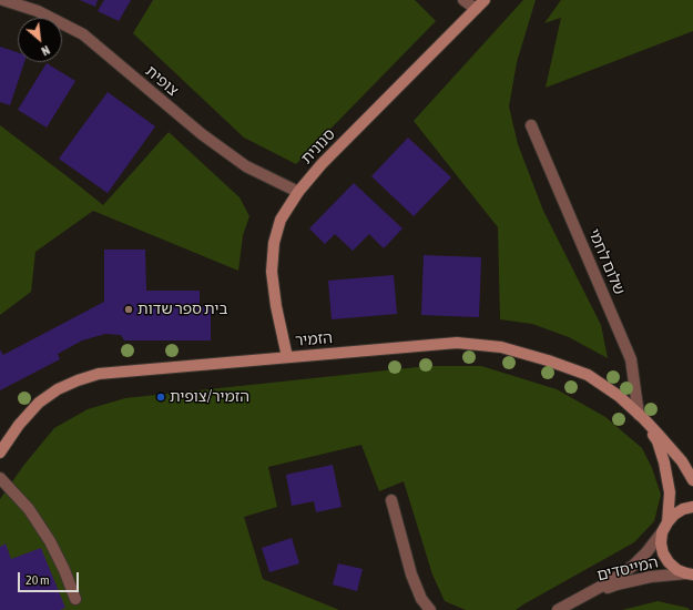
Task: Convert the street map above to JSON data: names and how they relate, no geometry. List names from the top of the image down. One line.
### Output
{"streets":{"street":["צופית","סנונית","שלום לחמי","הזמיר","המייסדים"]},"crossings":[["צופית","סנונית"],["סנונית","הזמיר"],["שלום לחמי","הזמיר"]],"places":["בית ספר שדות","הזמיר/צופית"],"scale_bar":"20 m","north":"bottom right"}
